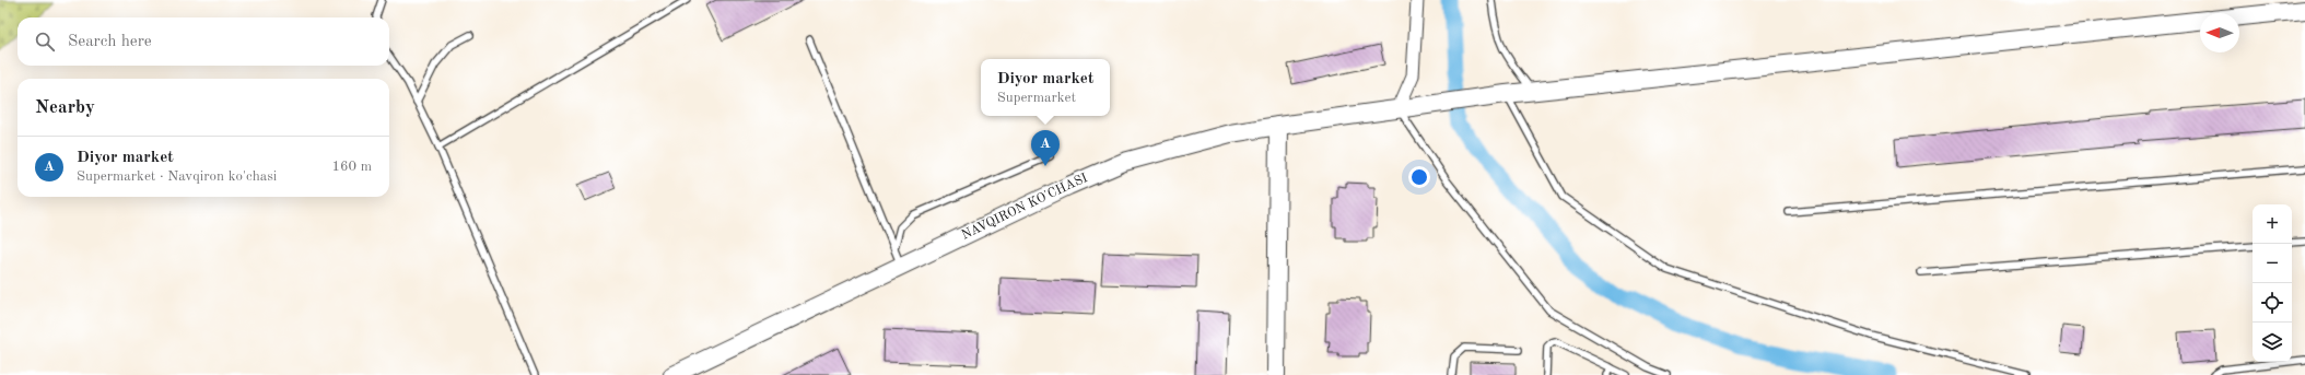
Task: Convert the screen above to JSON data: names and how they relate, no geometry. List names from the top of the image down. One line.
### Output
{"streets":{"main road":["NAVQIRON KO'CHASI"]},"north":"left","page":{"search":"Search here","popup":["Diyor market","Supermarket"],"heading":"Nearby","pins":"A","list":[{"mark":"A","name":"Diyor market","note":"Supermarket · Navqiron ko'chasi","value":"160 m"}],"map_buttons":["+","−"]}}
